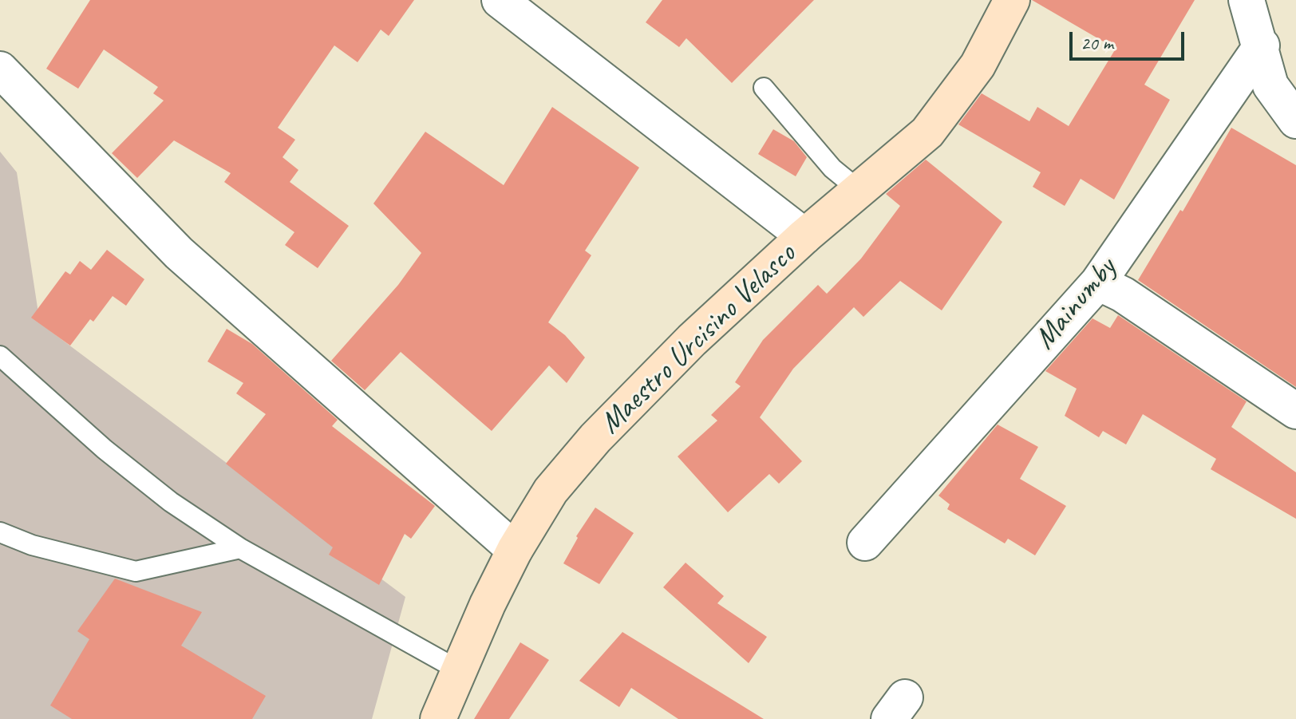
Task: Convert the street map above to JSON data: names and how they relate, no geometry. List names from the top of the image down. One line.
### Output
{"streets":{"street":["Mainumby","Maestro Urcisino Velasco"]},"scale_bar":"20 m"}
